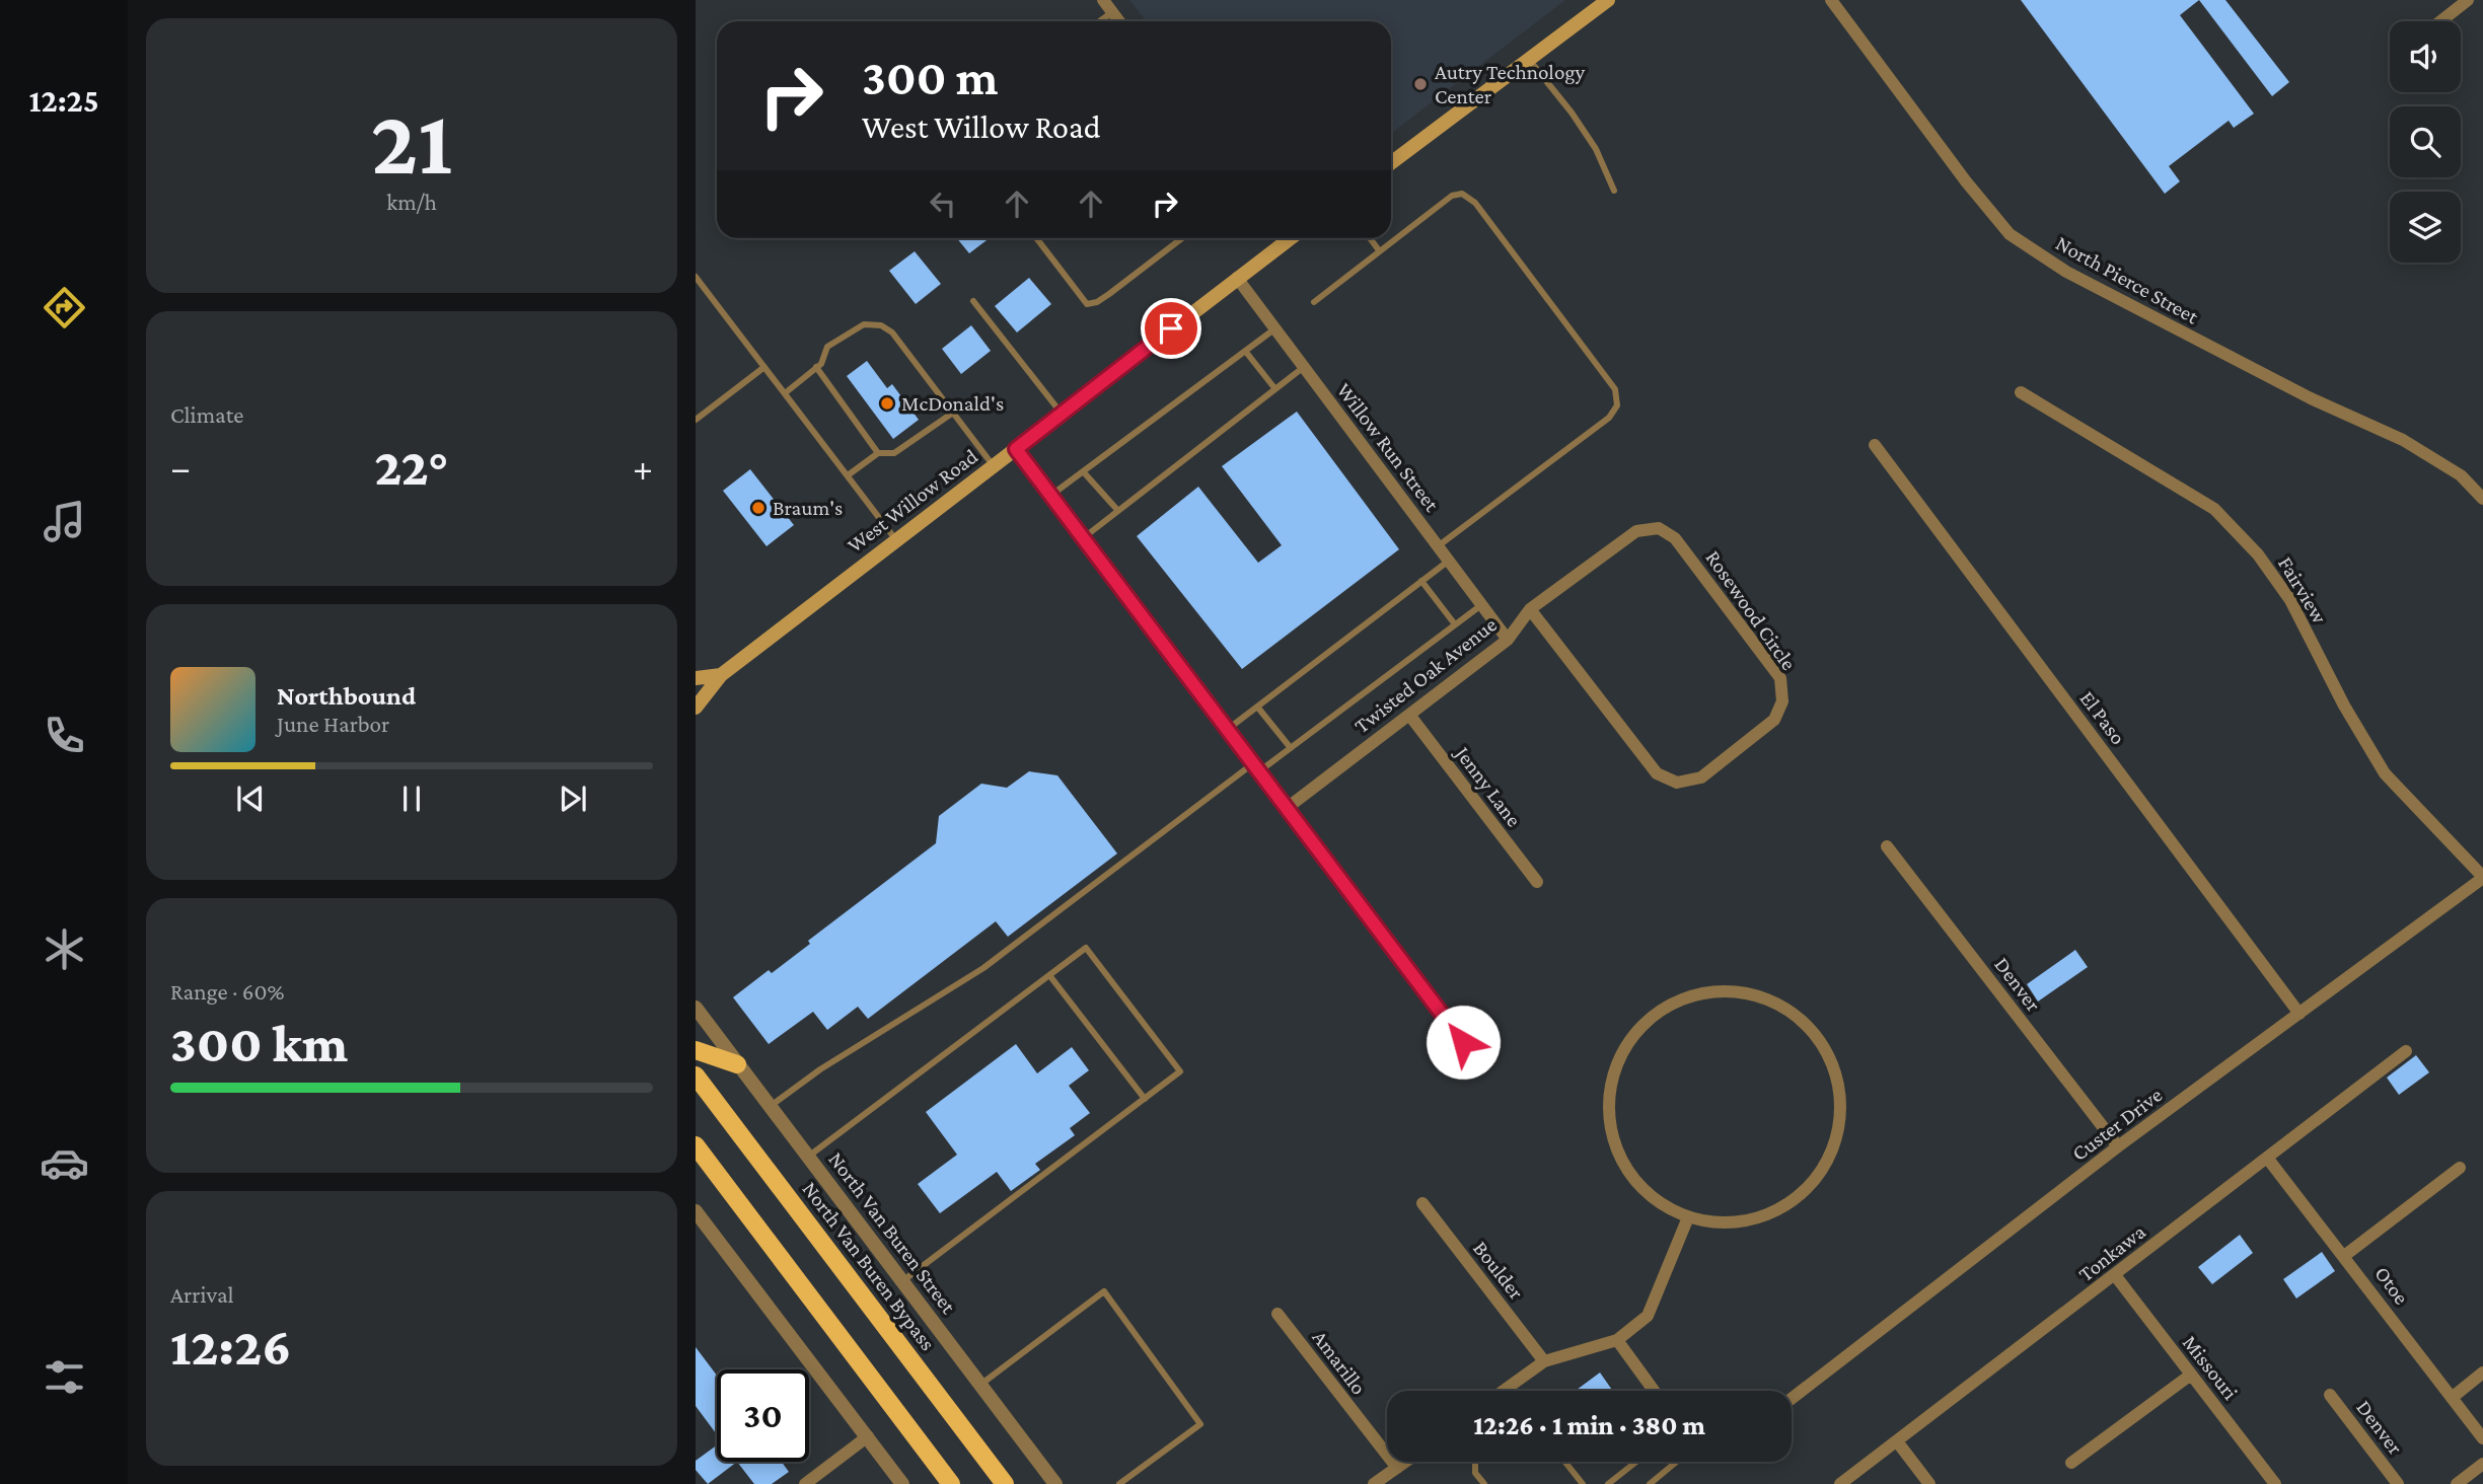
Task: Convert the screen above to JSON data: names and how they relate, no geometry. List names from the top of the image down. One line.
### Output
{"streets":{"main road":["West Willow Road","North Van Buren Bypass"],"street":["North Pierce Street","Willow Run Street","Fairview","Rosewood Circle","Twisted Oak Avenue","El Paso","Jenny Lane","Denver","Custer Drive","North Van Buren Street","Tonkawa","Boulder","Otoe","Amarillo","Missouri"]},"crossings":[["Willow Run Street","West Willow Road"],["Willow Run Street","Twisted Oak Avenue"],["Fairview","Custer Drive"],["Rosewood Circle","Twisted Oak Avenue"],["Twisted Oak Avenue","Jenny Lane"],["El Paso","Custer Drive"],["Denver","Custer Drive"],["Tonkawa","Otoe"],["Tonkawa","Missouri"]],"places":["Autry Technology Center","McDonald's","Braum's"],"page":{"tabs":"12:25","tile":[["21","km/h"],"Climate",["Range · 60%","300 km"],["Arrival","12:26"]],"turn":["300 m","West Willow Road"],"heat":["−","22°","+"],"song":["Northbound","June Harbor"],"limit":"30","trip":"12:26 · 1 min · 380 m"}}
